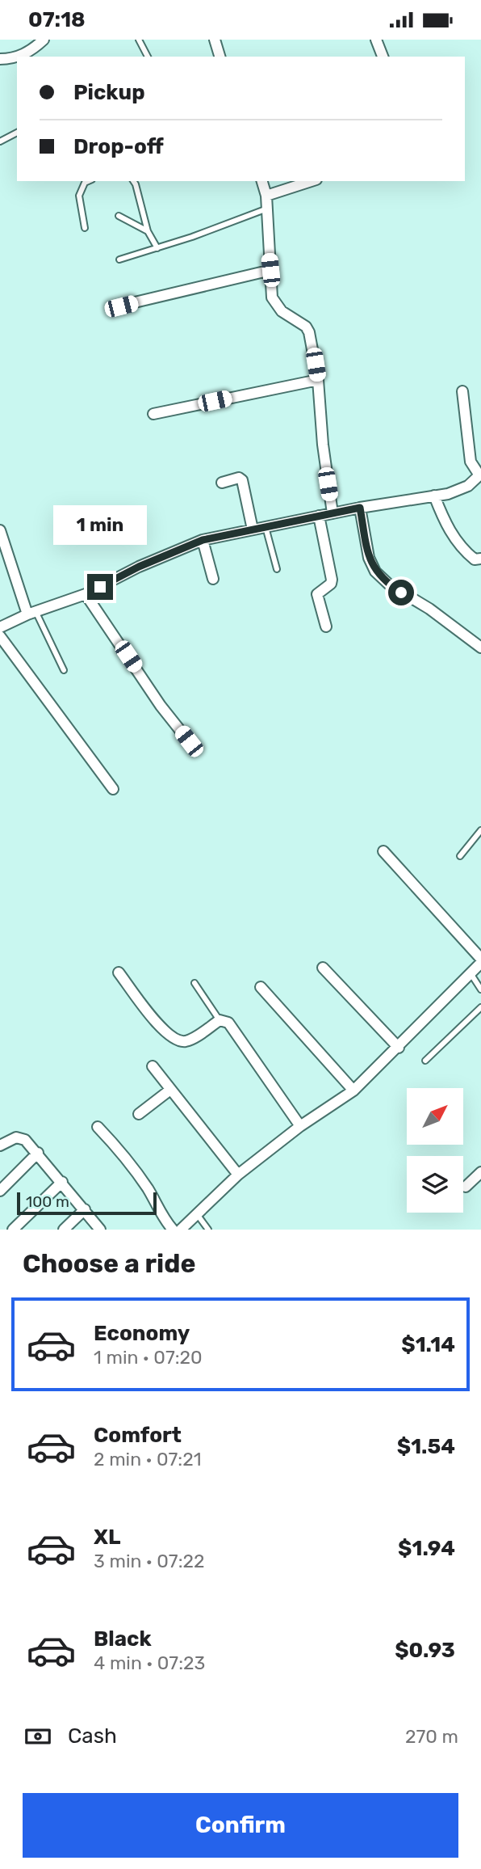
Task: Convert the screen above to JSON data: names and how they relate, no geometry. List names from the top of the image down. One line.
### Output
{"scale_bar":"100 m","north":"top right","page":{"status":"07:18","banner":["Pickup","Drop-off"],"bubble":"1 min","scale":"100 m","heading":"Choose a ride","list":[{"name":"Economy","note":"1 min · 07:20","value":"$1.14"},{"name":"Comfort","note":"2 min · 07:21","value":"$1.54"},{"name":"XL","note":"3 min · 07:22","value":"$1.94"},{"name":"Black","note":"4 min · 07:23","value":"$0.93"}],"pay":["Cash","270 m"],"buttons":"Confirm"}}
